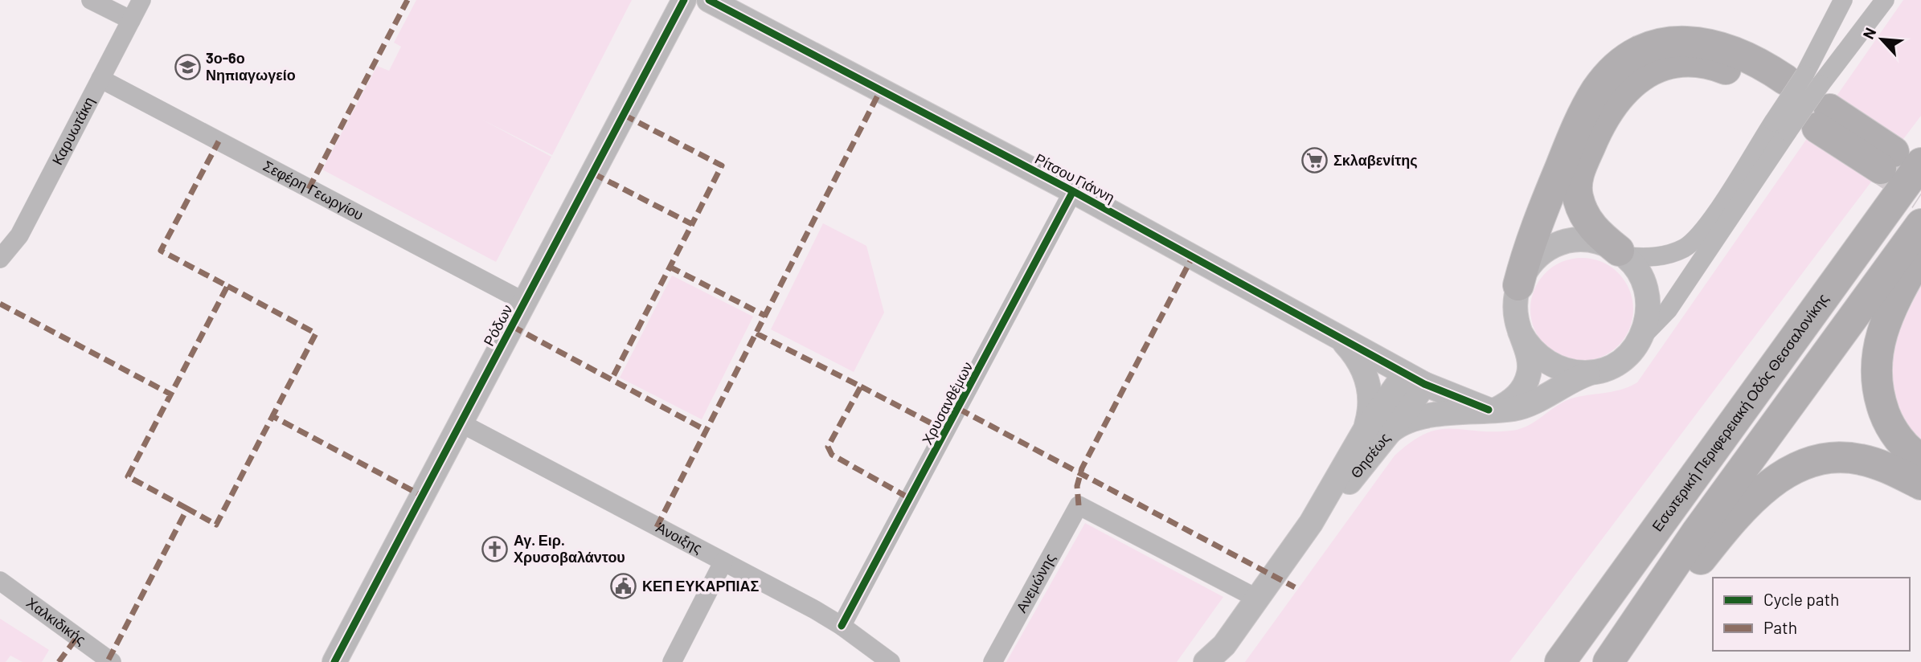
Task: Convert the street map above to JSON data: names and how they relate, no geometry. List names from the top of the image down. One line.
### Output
{"streets":{"highway":["Εσωτερική Περιφερειακή Οδός Θεσσαλονίκης"],"street":["Καρυωτάκη","Ρίτσου Γιάννη","Σεφέρη Γεωργίου","Ρόδων","Χρυσανθέμων","Θησέως","Άνοιξης","Ανεμώνης","Χαλκιδικής"]},"crossings":[["Καρυωτάκη","Σεφέρη Γεωργίου"],["Ρίτσου Γιάννη","Χρυσανθέμων"],["Ρίτσου Γιάννη","Θησέως"],["Σεφέρη Γεωργίου","Ρόδων"],["Ρόδων","Άνοιξης"],["Χρυσανθέμων","Άνοιξης"],["Θησέως","Ανεμώνης"]],"places":{"school or university":["3ο-6ο Νηπιαγωγείο"],"supermarket":["Σκλαβενίτης"],"church":["Αγ. Ειρ. Χρυσοβαλάντου"],"public building":["ΚΕΠ ΕΥΚΑΡΠΙΑΣ"]},"legend":["Cycle path","Path"],"north":"top left"}
